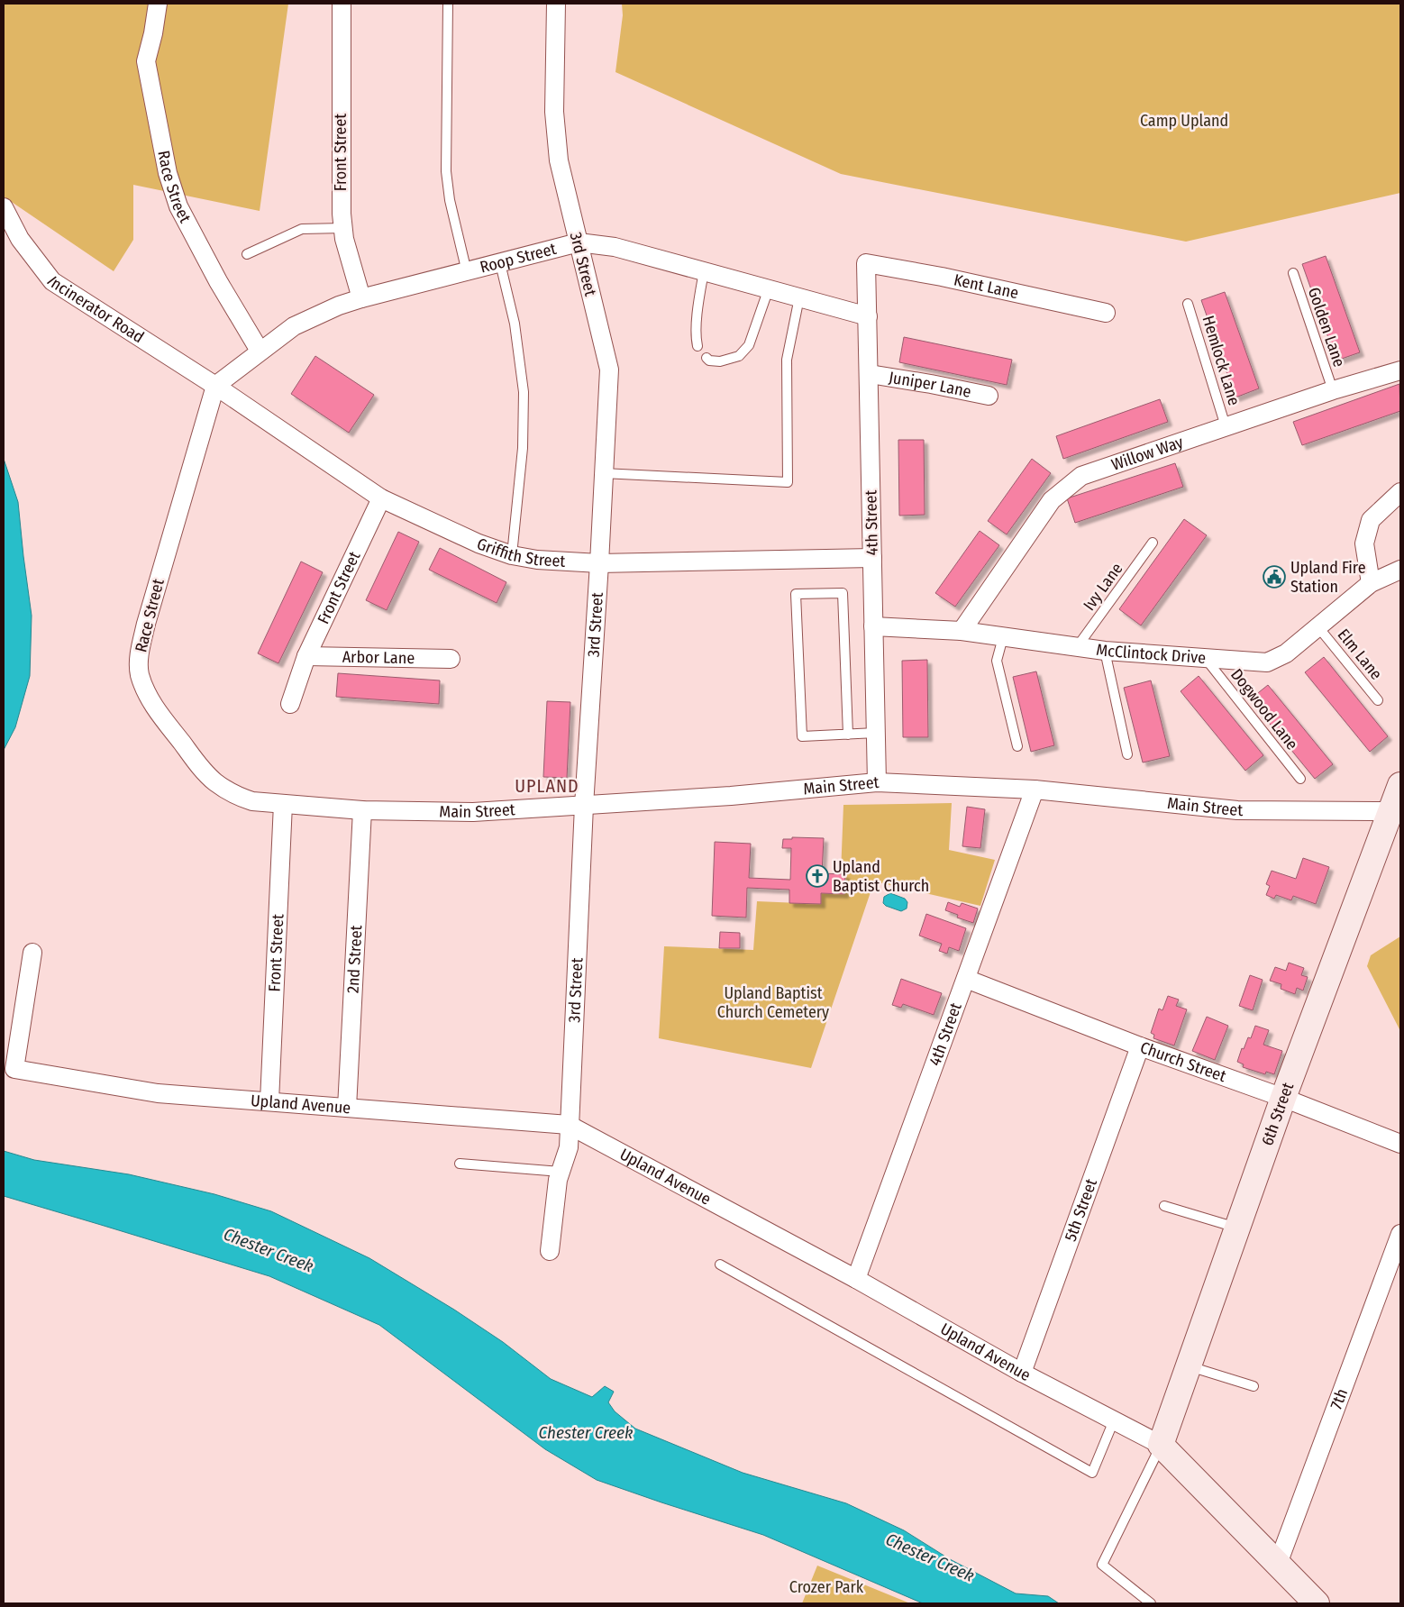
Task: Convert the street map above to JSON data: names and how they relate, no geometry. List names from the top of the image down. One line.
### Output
{"streets":{"street":["Front Street","Race Street","Roop Street","3rd Street","Kent Lane","Incinerator Road","Juniper Lane","Willow Way","4th Street","Griffith Street","McClintock Drive","Arbor Lane","Main Street","2nd Street","Church Street","Upland Avenue","6th Street","5th Street","7th"],"lane":["Golden Lane","Hemlock Lane","Ivy Lane","Elm Lane","Dogwood Lane"]},"crossings":[["Front Street","Race Street"],["Front Street","Roop Street"],["Front Street","Griffith Street"],["Front Street","Arbor Lane"],["Front Street","Main Street"],["Front Street","Upland Avenue"],["Race Street","Roop Street"],["Race Street","Incinerator Road"],["Race Street","Griffith Street"],["Race Street","Main Street"],["Roop Street","3rd Street"],["Roop Street","Incinerator Road"],["Roop Street","4th Street"],["Roop Street","Griffith Street"],["3rd Street","Griffith Street"],["3rd Street","Main Street"],["3rd Street","Upland Avenue"],["Kent Lane","4th Street"],["Incinerator Road","Griffith Street"],["Golden Lane","Willow Way"],["Hemlock Lane","Willow Way"],["Juniper Lane","4th Street"],["Willow Way","McClintock Drive"],["4th Street","Griffith Street"],["4th Street","McClintock Drive"],["4th Street","Main Street"],["4th Street","Church Street"],["4th Street","Upland Avenue"],["Ivy Lane","McClintock Drive"],["McClintock Drive","Elm Lane"],["McClintock Drive","Dogwood Lane"],["Main Street","2nd Street"],["Main Street","6th Street"],["2nd Street","Upland Avenue"],["Church Street","6th Street"],["Church Street","5th Street"],["Upland Avenue","6th Street"],["Upland Avenue","5th Street"],["Upland Avenue","7th"]],"districts":["UPLAND"],"water":["Chester Creek"],"parks":["Camp Upland","Upland Baptist Church Cemetery","Crozer Park"],"places":{"public building":["Upland Fire Station"],"church":["Upland Baptist Church"]}}
